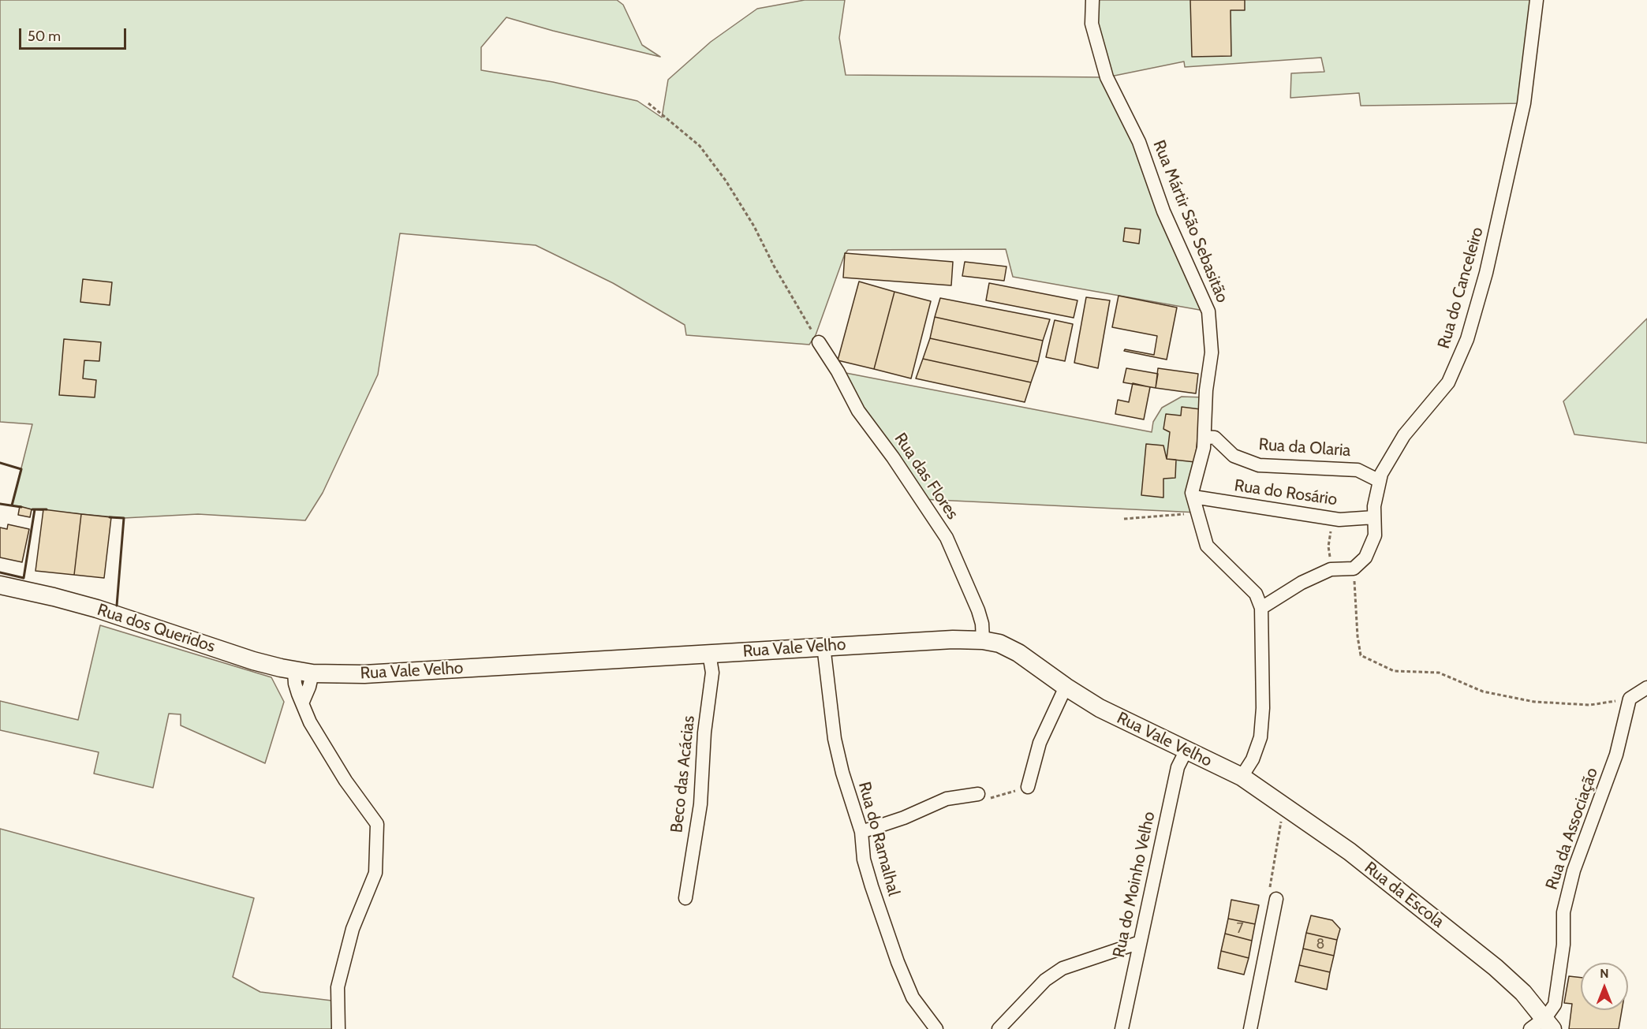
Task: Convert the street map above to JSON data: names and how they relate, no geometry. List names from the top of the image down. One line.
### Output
{"streets":{"street":["Rua Mártir São Sebasitão","Rua do Canceleiro","Rua da Olaria","Rua das Flores","Rua do Rosário","Rua dos Queridos","Rua Vale Velho","Beco das Acácias","Rua da Associação","Rua do Ramalhal","Rua do Moinho Velho","Rua da Escola"]},"crossings":[["Rua Mártir São Sebasitão","Rua da Olaria"],["Rua Mártir São Sebasitão","Rua do Rosário"],["Rua Mártir São Sebasitão","Rua Vale Velho"],["Rua Mártir São Sebasitão","Rua da Escola"],["Rua do Canceleiro","Rua da Olaria"],["Rua do Canceleiro","Rua do Rosário"],["Rua das Flores","Rua Vale Velho"],["Rua dos Queridos","Rua Vale Velho"],["Rua Vale Velho","Beco das Acácias"],["Rua Vale Velho","Rua do Ramalhal"],["Rua Vale Velho","Rua do Moinho Velho"],["Rua Vale Velho","Rua da Escola"],["Rua da Associação","Rua da Escola"]],"house_numbers":["7","8"],"scale_bar":"50 m","north":"top"}
